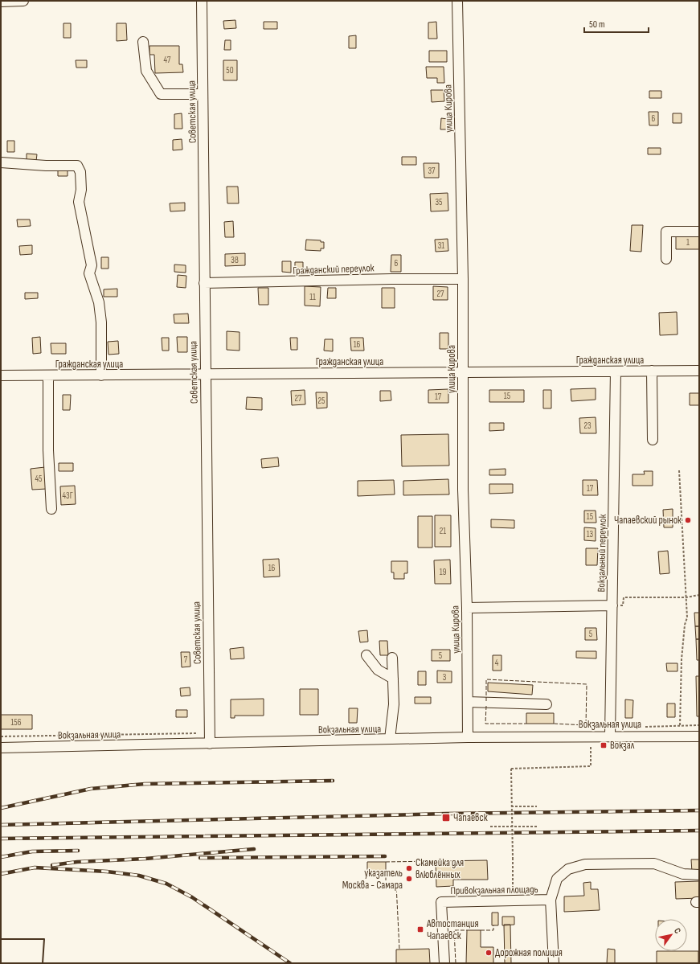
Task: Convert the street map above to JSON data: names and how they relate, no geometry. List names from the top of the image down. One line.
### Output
{"streets":{"street":["улица Кирова","Советская улица","Гражданский переулок","Гражданская улица","Вокзальный переулок","Вокзальная улица","Привокзальная площадь"]},"crossings":[["улица Кирова","Гражданский переулок"],["улица Кирова","Гражданская улица"],["улица Кирова","Вокзальная улица"],["Советская улица","Гражданский переулок"],["Советская улица","Гражданская улица"],["Советская улица","Вокзальная улица"],["Гражданская улица","Вокзальный переулок"],["Вокзальный переулок","Вокзальная улица"]],"places":{"other":["Чапаевский рынок","Скамейка для влюблённых","указатель Москва - Самара","Дорожная полиция"],"transit":["Вокзал","Чапаевск","Автостанция Чапаевск"]},"house_numbers":["47","50","6","37","35","1","31","38","6","27","11","16","15","17","27","25","23","45","17","43Г","15","21","13","16","19","5","5","7","4","3","156"],"scale_bar":"50 m","north":"top right"}
